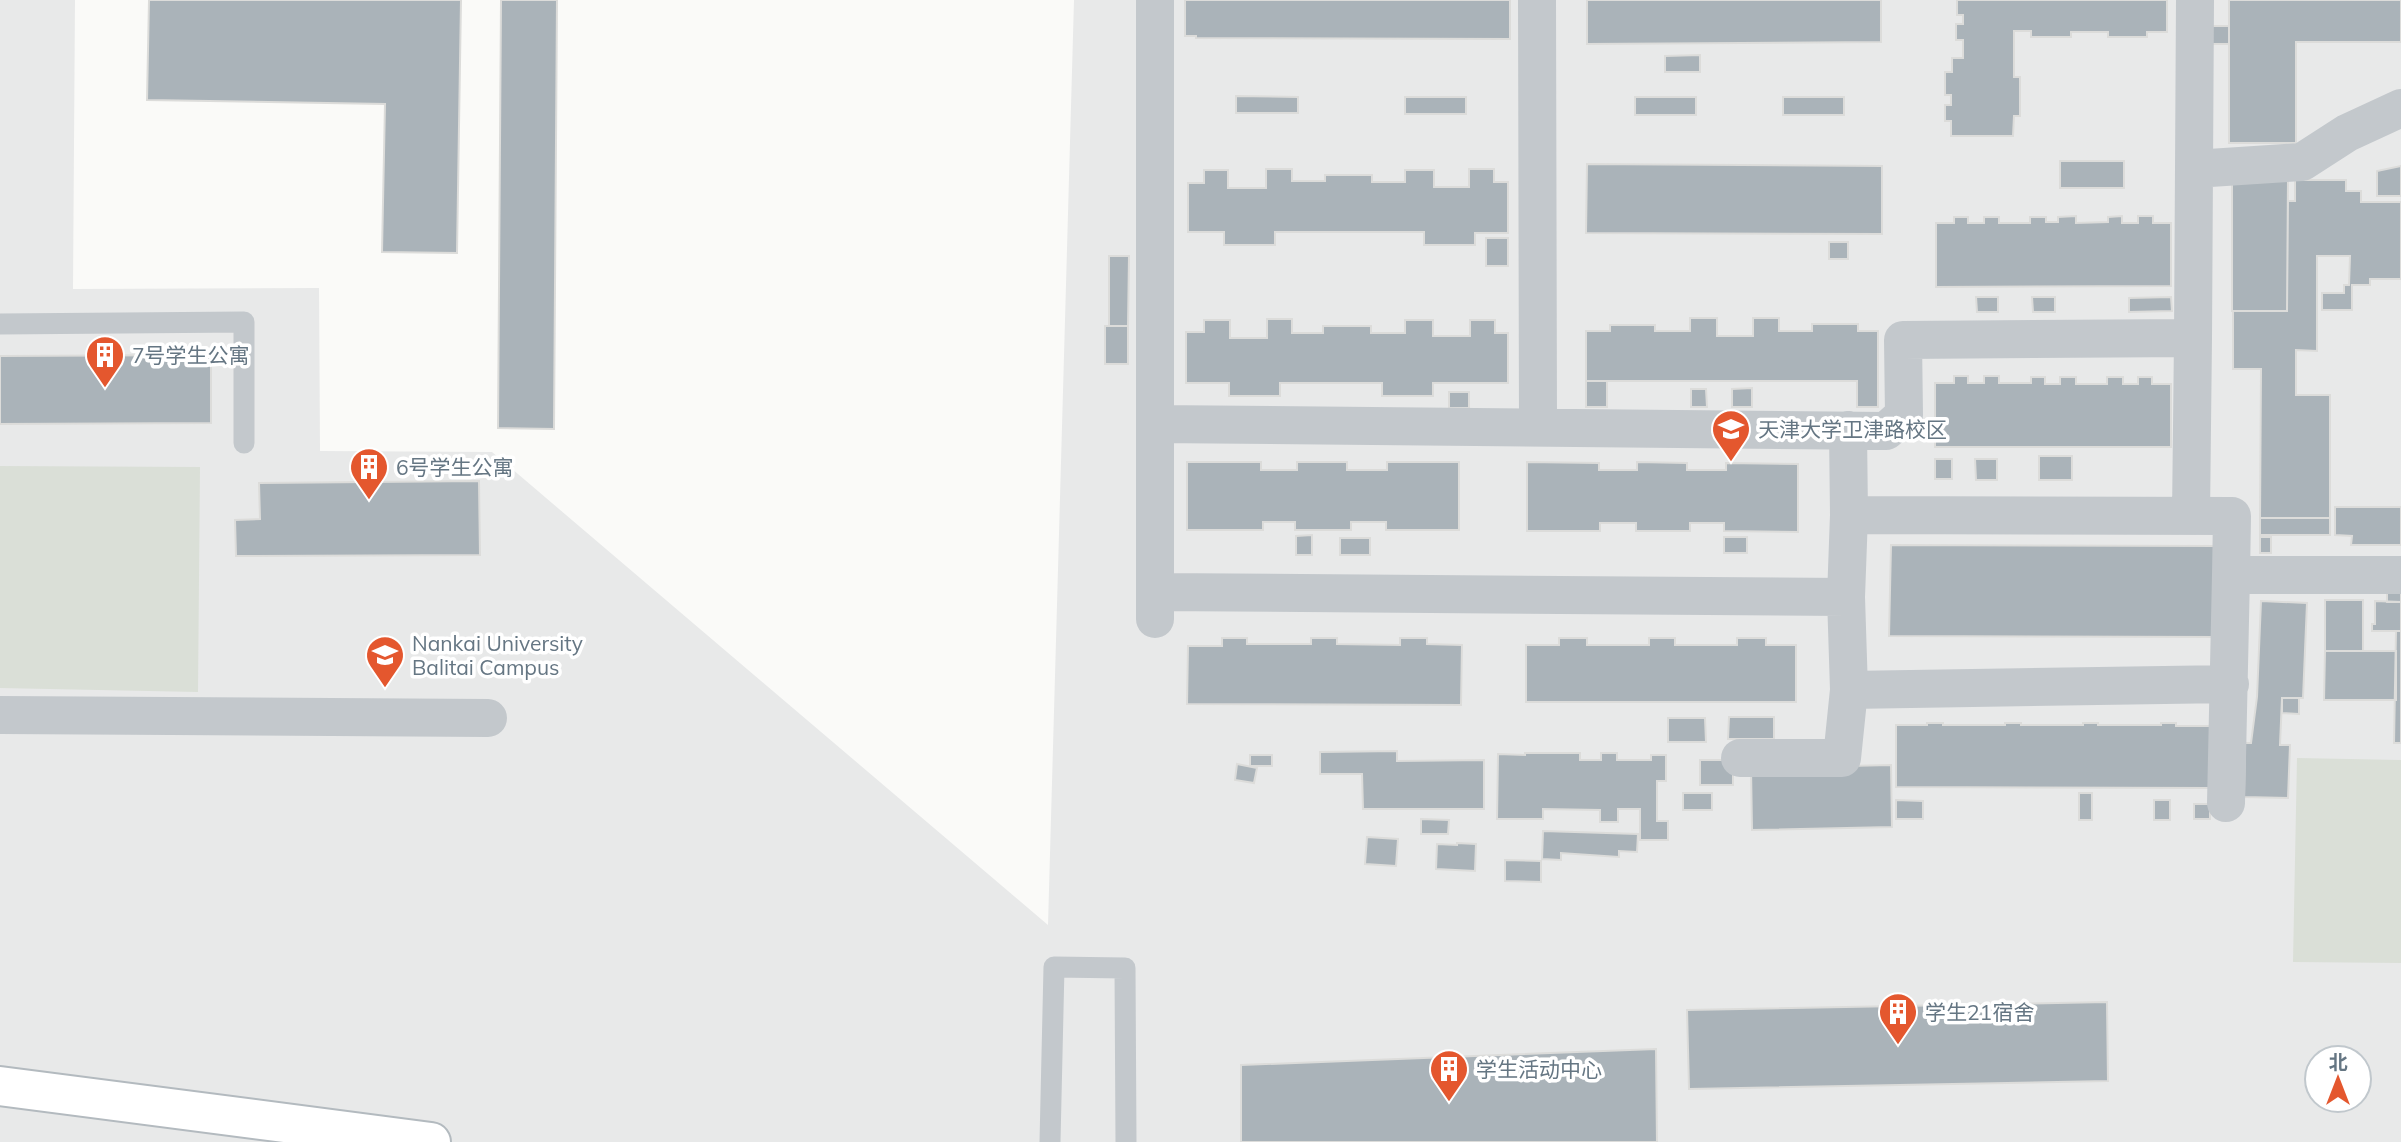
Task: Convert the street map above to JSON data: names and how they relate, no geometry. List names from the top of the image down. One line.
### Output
{"places":{"building":["7号学生公寓","6号学生公寓","学生21宿舍","学生活动中心"],"school or university":["天津大学卫津路校区","Nankai University Balitai Campus"]},"north":"top"}
